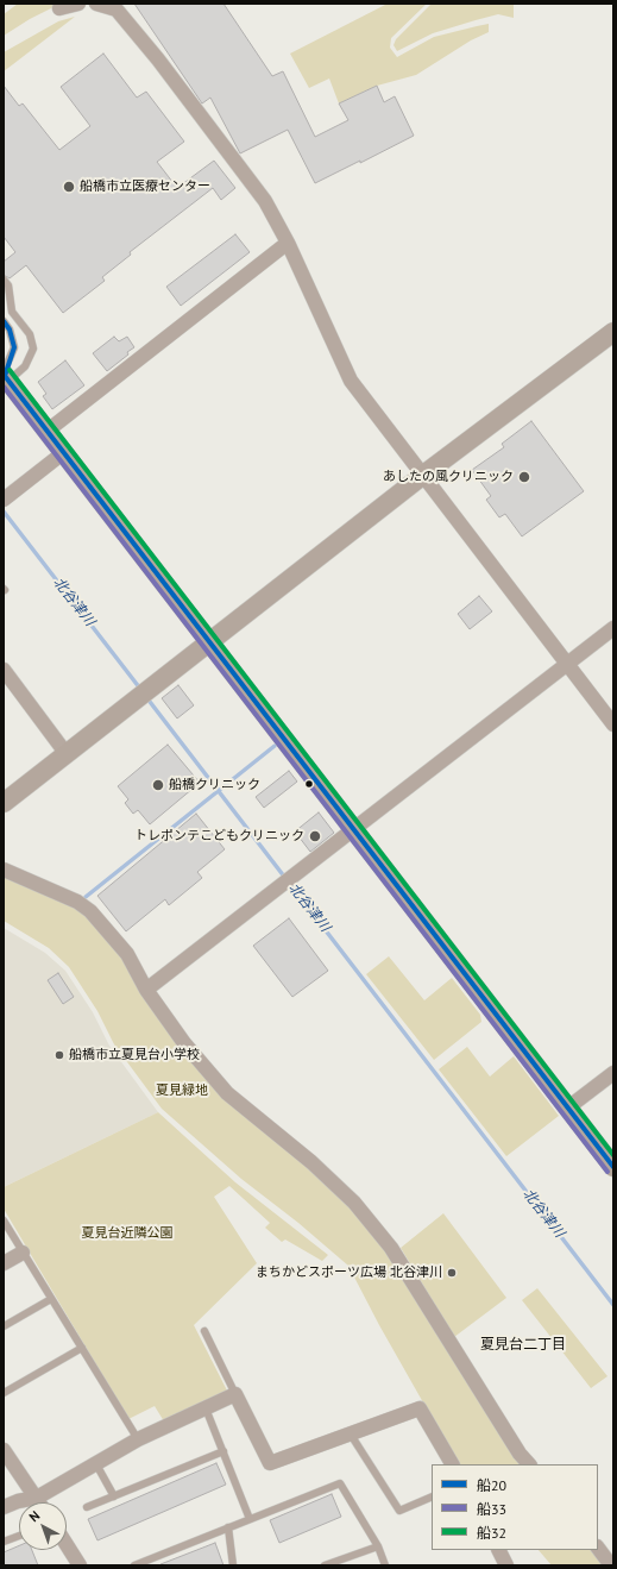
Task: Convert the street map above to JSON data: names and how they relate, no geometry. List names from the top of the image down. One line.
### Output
{"districts":["夏見台二丁目"],"water":["北谷津川"],"parks":["夏見緑地","夏見台近隣公園"],"places":["船橋市立医療センター","あしたの風クリニック","船橋クリニック","トレポンテこどもクリニック","船橋市立夏見台小学校","まちかどスポーツ広場 北谷津川"],"lines":["transit line 船20","transit line 船32","transit line 船33"],"legend":["船20","船33","船32"],"north":"top left"}
